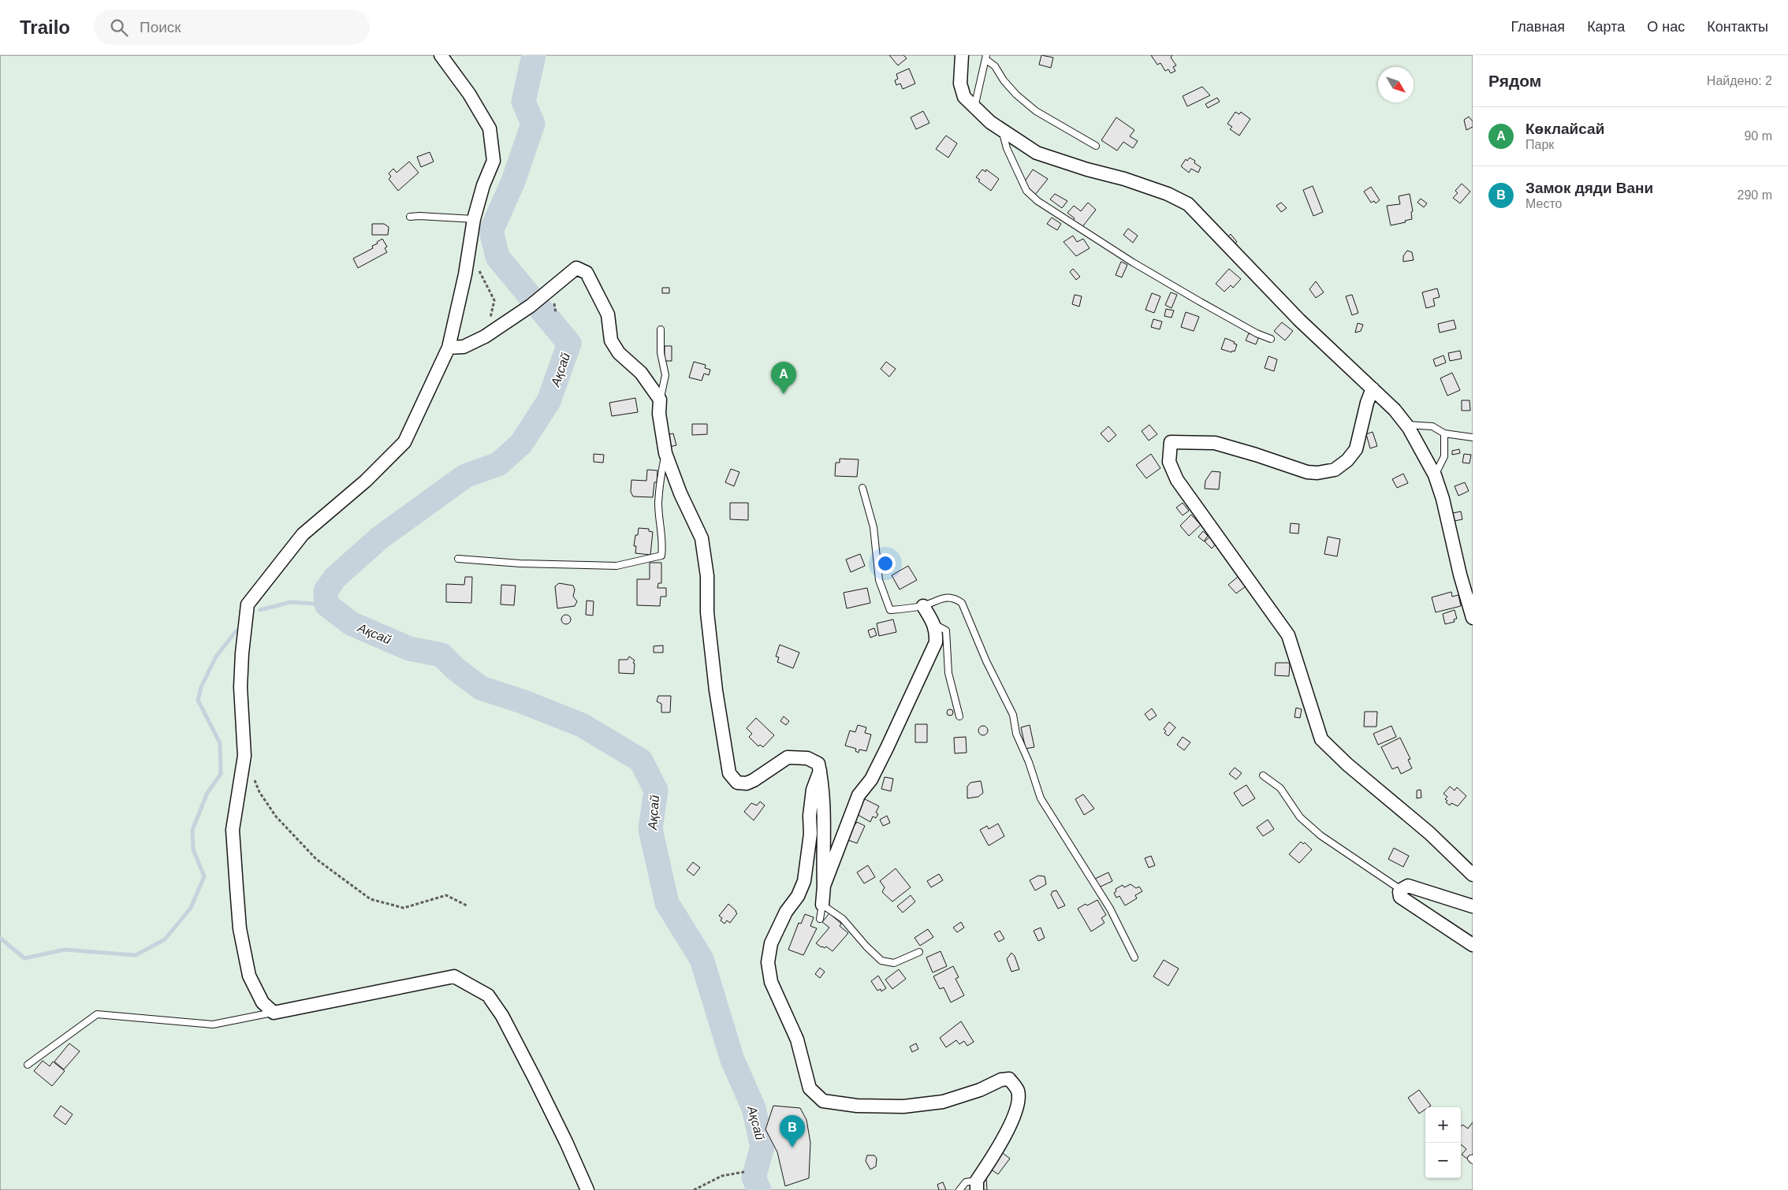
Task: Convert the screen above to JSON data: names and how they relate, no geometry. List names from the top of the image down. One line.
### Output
{"water":["Ақсай"],"north":"bottom right","page":{"header":"Trailo","search":"Поиск","nav":["Главная","Карта","О нас","Контакты"],"heading":["Рядом","Найдено: 2"],"list":[{"mark":"A","name":"Көклайсай","note":"Парк","value":"90 m"},{"mark":"B","name":"Замок дяди Вани","note":"Место","value":"290 m"}],"pins":["A","B"],"map_buttons":["+","−"]}}
